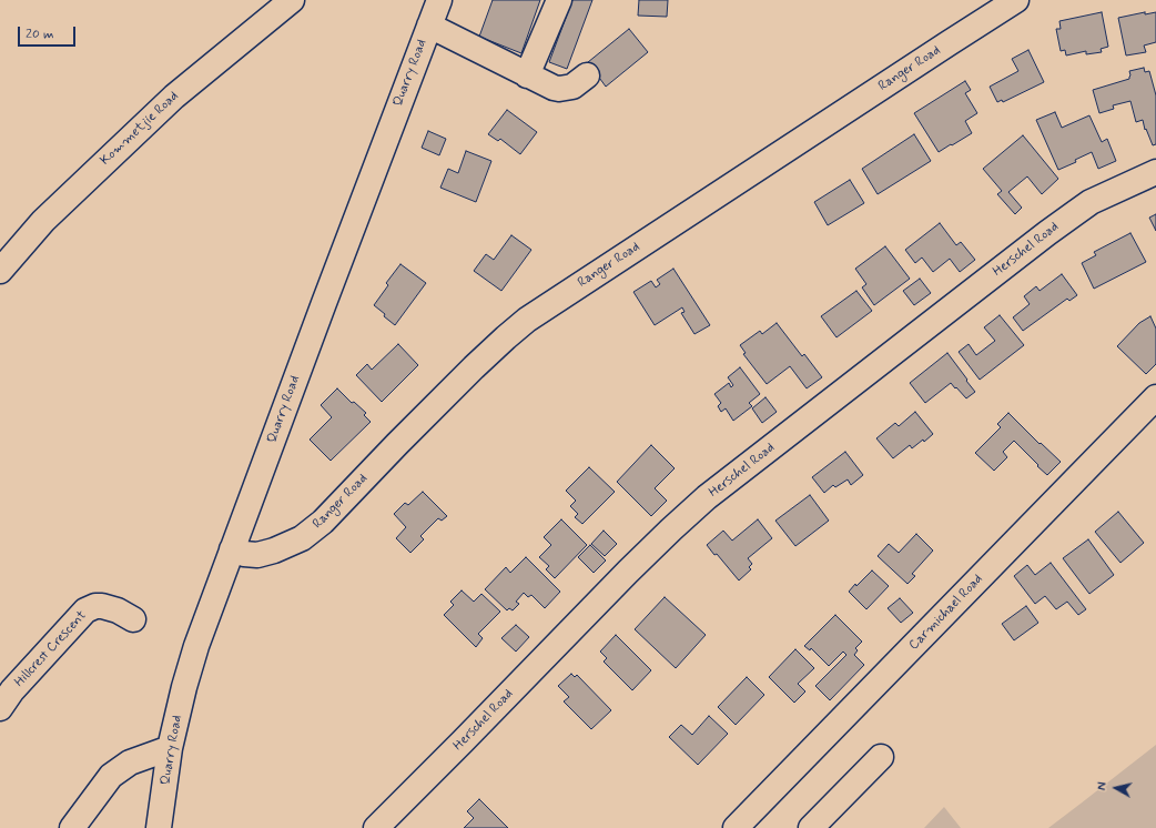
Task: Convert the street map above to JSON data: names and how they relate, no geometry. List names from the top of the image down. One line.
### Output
{"streets":{"street":["Ranger Road","Quarry Road","Kommetjie Road","Herschel Road","Carmichael Road","Hillcrest Crescent"]},"crossings":[["Ranger Road","Quarry Road"]],"scale_bar":"20 m","north":"left"}
